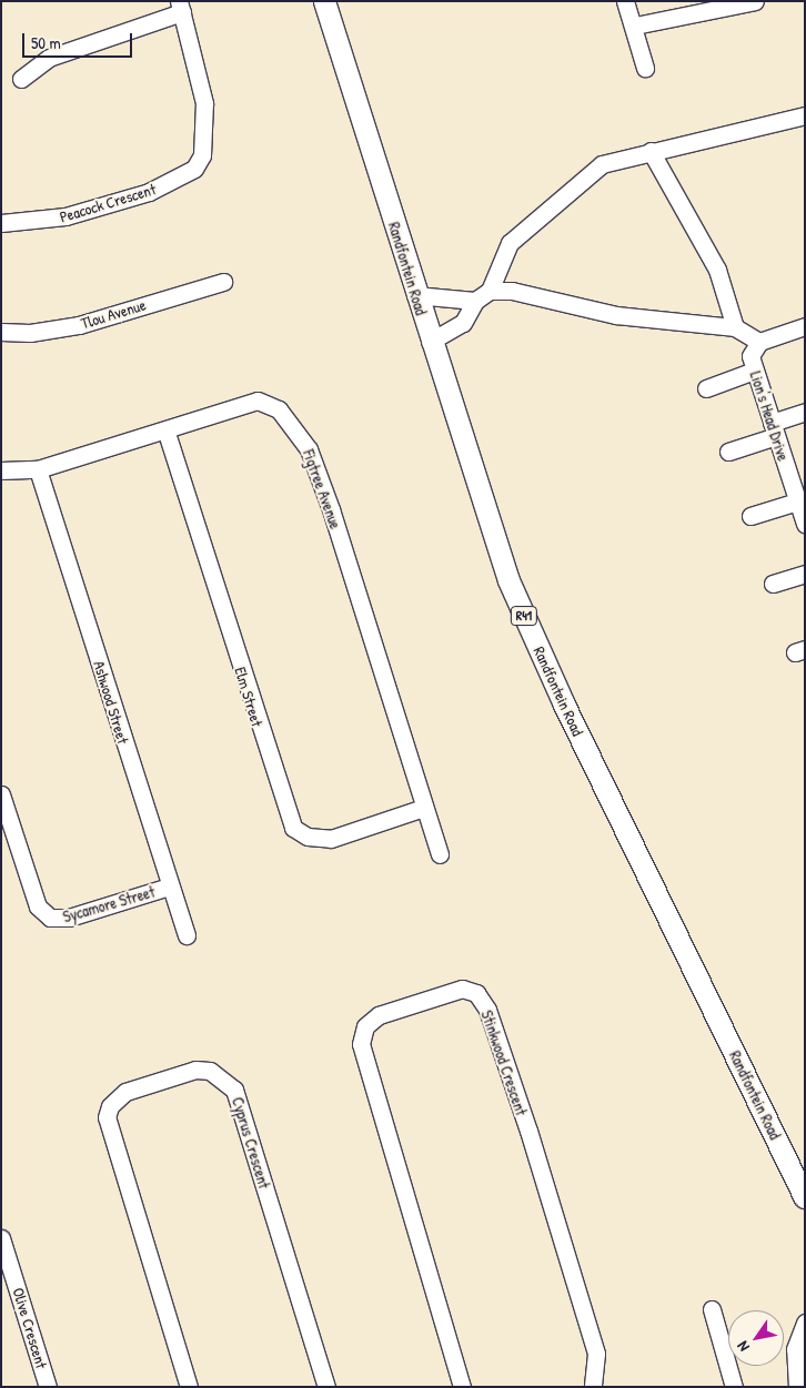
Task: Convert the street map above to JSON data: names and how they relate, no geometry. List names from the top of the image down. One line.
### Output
{"streets":{"main road":["Randfontein Road","R41"],"street":["Peacock Crescent","Tlou Avenue","Lion's Head Drive","Figtree Avenue","Elm Street","Ashwood Street","Sycamore Street","Stinkwood Crescent","Cyprus Crescent","Olive Crescent"]},"crossings":[["Figtree Avenue","Elm Street"],["Figtree Avenue","Ashwood Street"],["Ashwood Street","Sycamore Street"]],"scale_bar":"50 m","north":"bottom left"}
